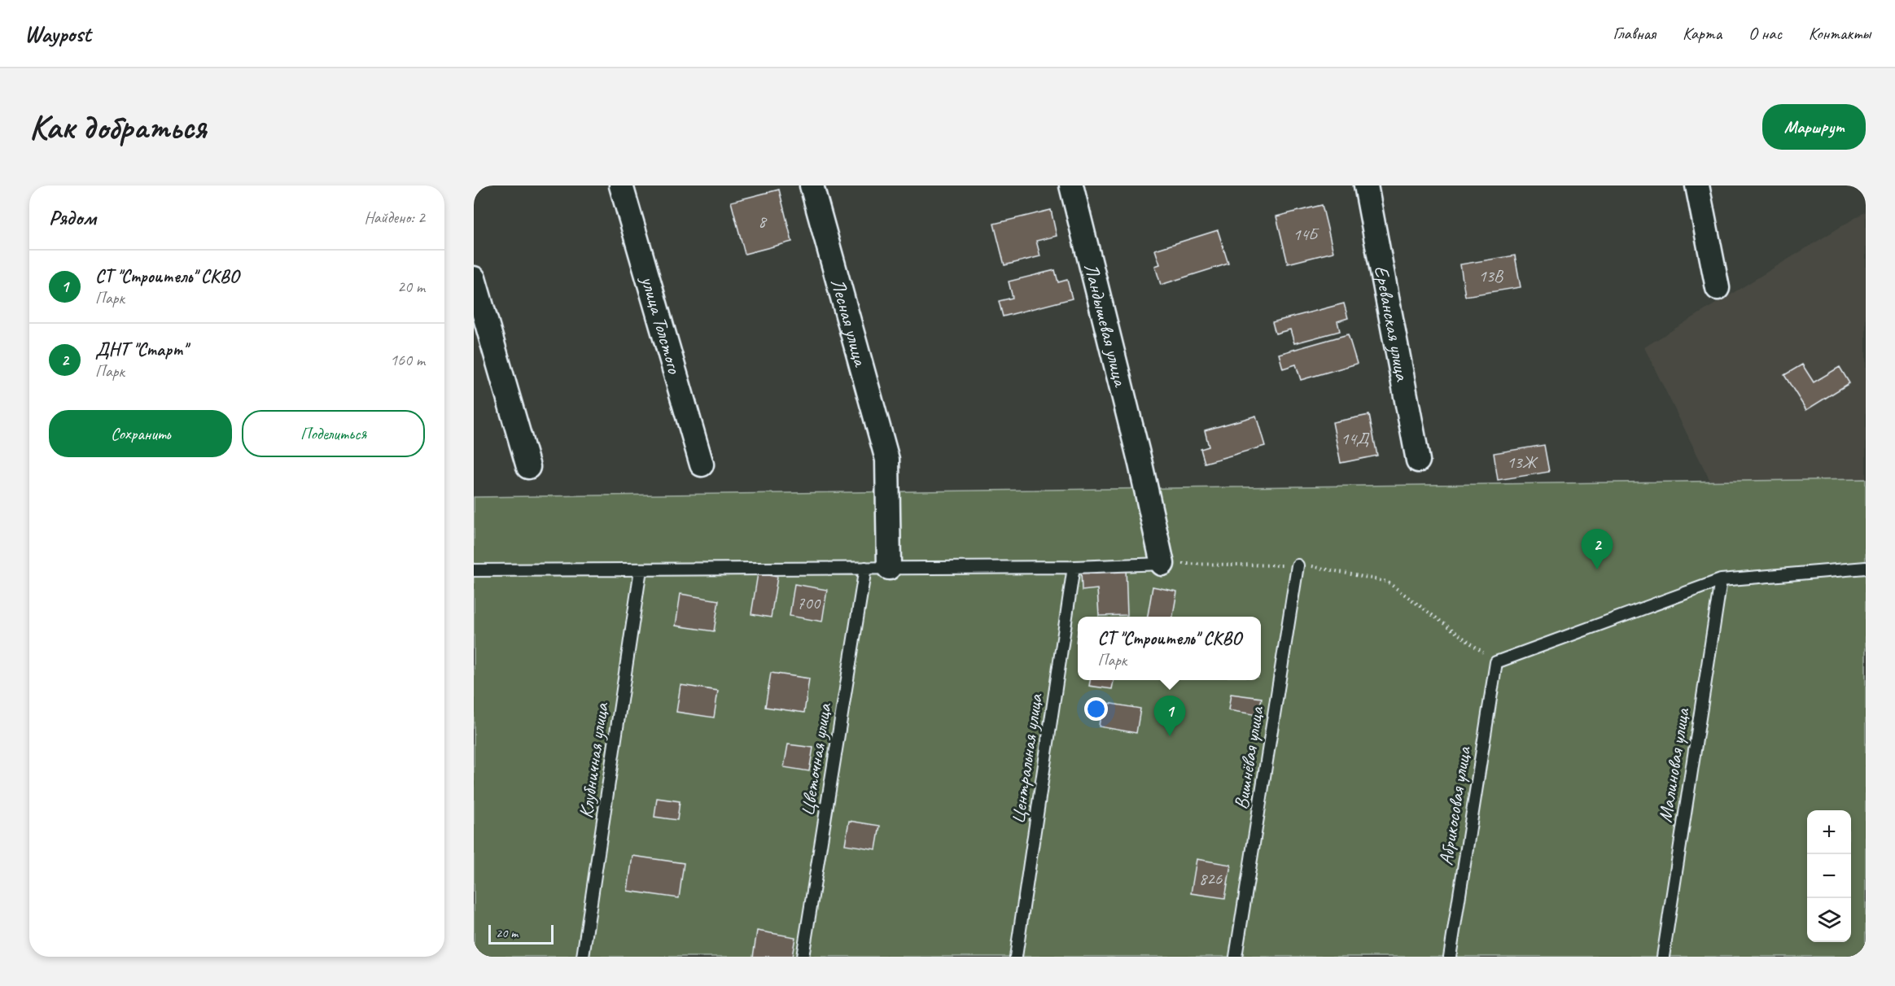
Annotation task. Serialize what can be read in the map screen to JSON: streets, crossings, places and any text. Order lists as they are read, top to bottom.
{
  "streets": {
    "street": [
      "Лесная улица",
      "Ереванская улица",
      "улица Толстого",
      "Ландышевая улица"
    ],
    "lane": [
      "Вишнёвая улица",
      "Центральная улица",
      "Цветочная улица",
      "Клубничная улица",
      "Малиновая улица",
      "Абрикосовая улица"
    ]
  },
  "house_numbers": [
    "8",
    "14Б",
    "13В",
    "14Д",
    "13Ж",
    "700",
    "826"
  ],
  "scale_bar": "20 m",
  "page": {
    "header": "Waypost",
    "nav": [
      "Главная",
      "Карта",
      "О нас",
      "Контакты"
    ],
    "buttons": [
      "Маршрут",
      ["Сохранить", "Поделиться"]
    ],
    "title": "Как добраться",
    "heading": ["Рядом", "Найдено: 2"],
    "list": [
      {
        "mark": "1",
        "name": "СТ \"Строитель\" СКВО",
        "note": "Парк",
        "value": "20 m"
      },
      {
        "mark": "2",
        "name": "ДНТ \"Старт\"",
        "note": "Парк",
        "value": "160 m"
      }
    ],
    "pins": ["2", "1"],
    "popup": ["СТ \"Строитель\" СКВО", "Парк"],
    "map_buttons": ["+", "−"],
    "scale": "20 m"
  }
}
